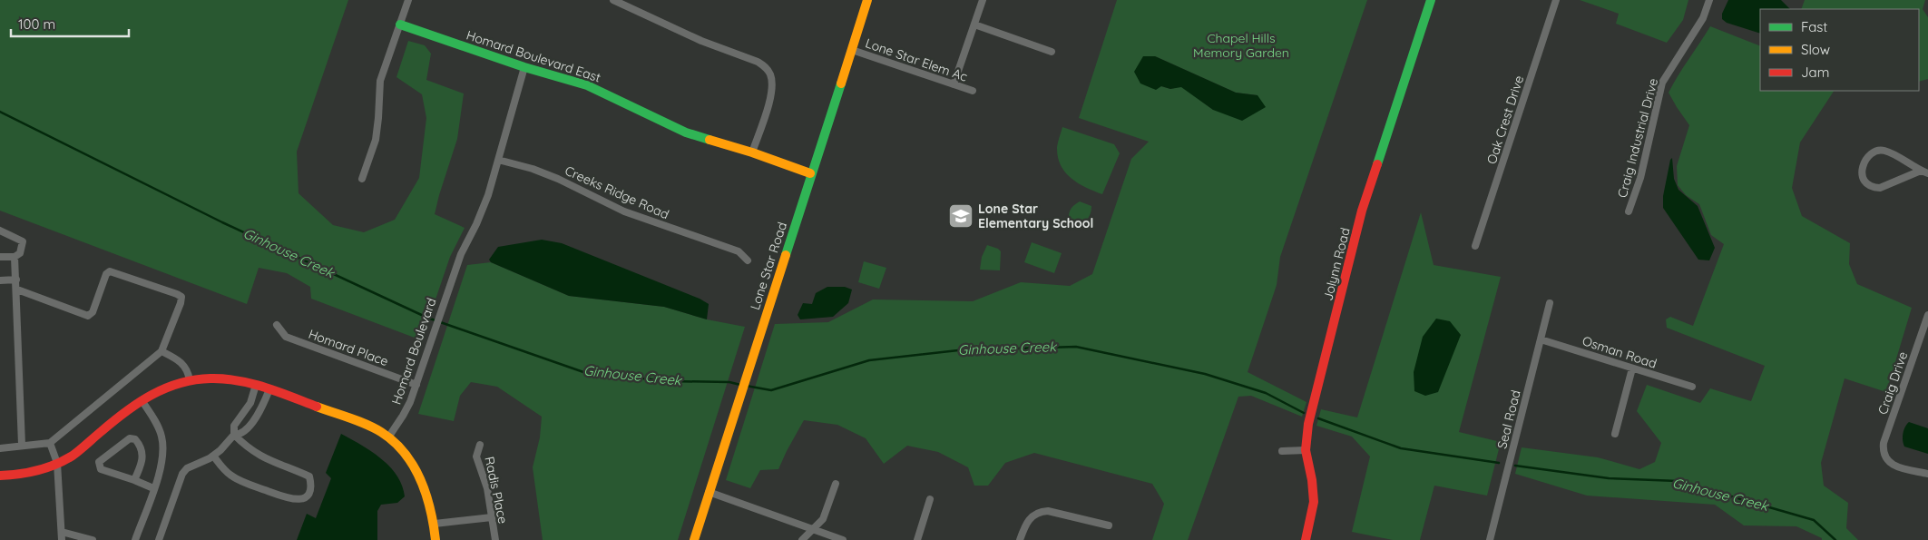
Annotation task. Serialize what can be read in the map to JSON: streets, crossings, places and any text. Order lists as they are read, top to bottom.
{
  "streets": {
    "street": [
      "Homard Boulevard East",
      "Lone Star Elem Ac",
      "Oak Crest Drive",
      "Craig Industrial Drive",
      "Creeks Ridge Road",
      "Jolynn Road",
      "Lone Star Road",
      "Homard Place",
      "Homard Boulevard",
      "Osman Road",
      "Craig Drive",
      "Seal Road",
      "Radis Place"
    ]
  },
  "crossings": [
    ["Homard Boulevard East", "Lone Star Road"],
    ["Homard Boulevard East", "Homard Boulevard"],
    ["Lone Star Elem Ac", "Lone Star Road"],
    ["Creeks Ridge Road", "Homard Boulevard"],
    ["Homard Place", "Homard Boulevard"],
    ["Osman Road", "Seal Road"]
  ],
  "water": ["Ginhouse Creek"],
  "parks": ["Chapel Hills Memory Garden"],
  "places": {
    "school or university": ["Lone Star Elementary School"]
  },
  "legend": ["Fast", "Slow", "Jam"],
  "scale_bar": "100 m"
}
